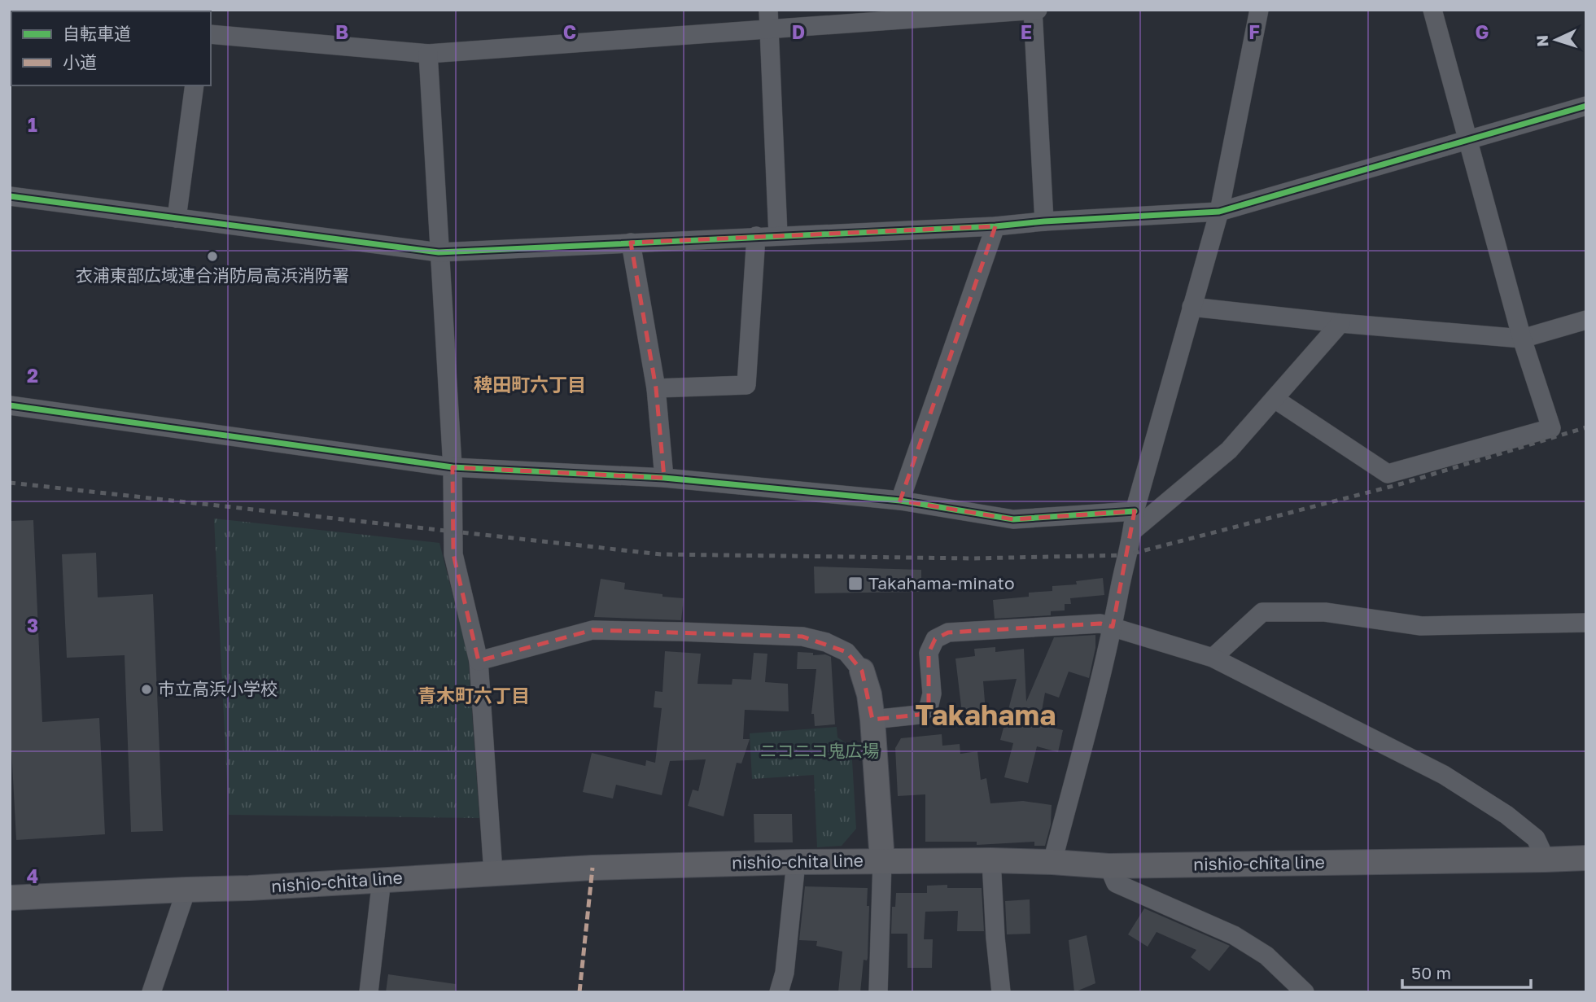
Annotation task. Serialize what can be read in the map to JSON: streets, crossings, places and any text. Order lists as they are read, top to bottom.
{
  "streets": {
    "main road": ["nishio-chita line"]
  },
  "districts": ["稗田町六丁目", "青木町六丁目", "Takahama"],
  "parks": ["ニコニコ鬼広場"],
  "places": {
    "other": ["衣浦東部広域連合消防局高浜消防署", "市立高浜小学校"],
    "transit": ["Takahama-minato"]
  },
  "legend": ["自転車道", "小道"],
  "scale_bar": "50 m",
  "north": "left",
  "grid": {
    "columns": [
      "B",
      "C",
      "D",
      "E",
      "F",
      "G"
    ],
    "rows": [
      "1",
      "2",
      "3",
      "4"
    ]
  }
}
